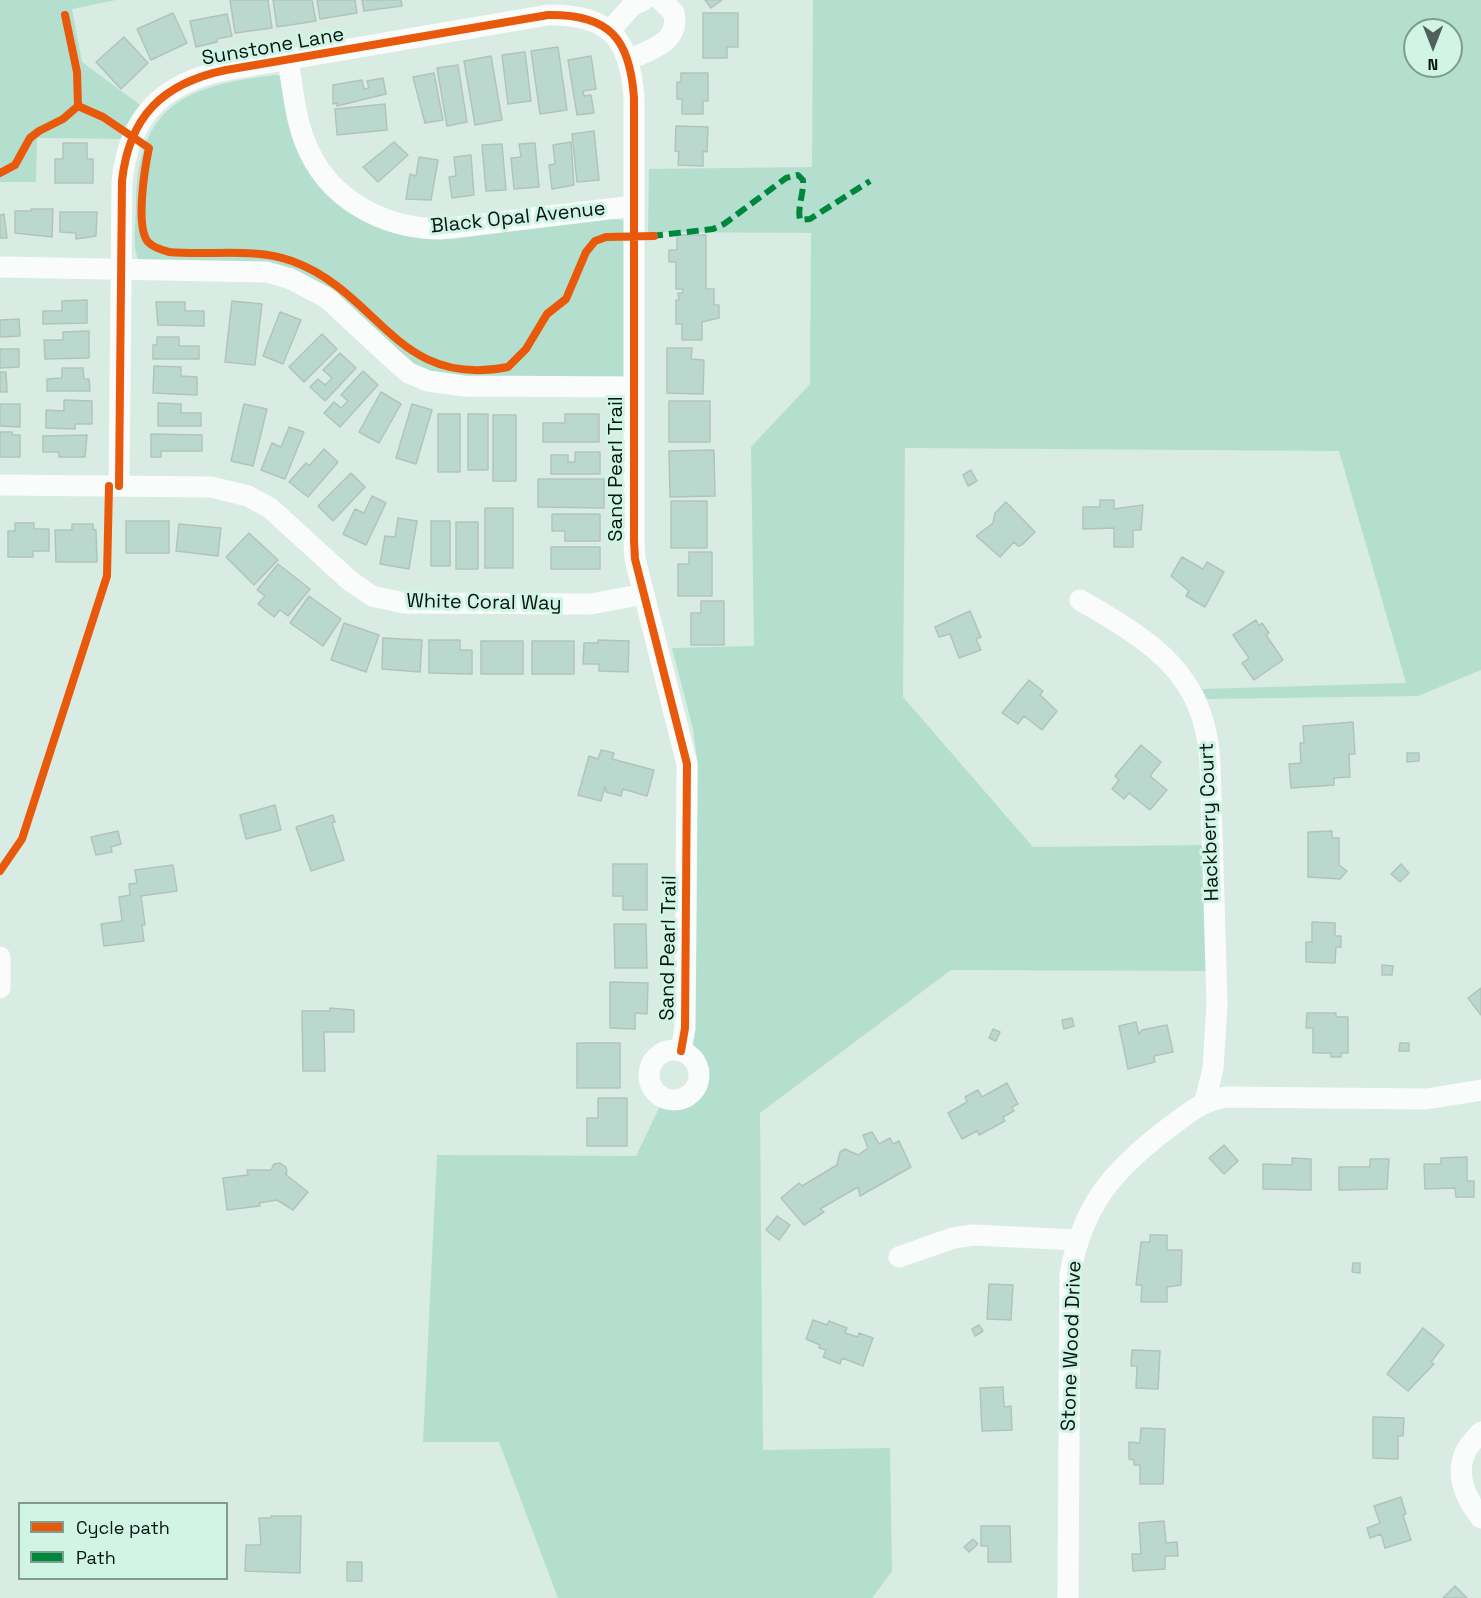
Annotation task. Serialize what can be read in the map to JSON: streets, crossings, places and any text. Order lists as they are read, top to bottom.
{
  "streets": {
    "street": [
      "Sunstone Lane",
      "Black Opal Avenue",
      "Sand Pearl Trail",
      "White Coral Way",
      "Hackberry Court",
      "Stone Wood Drive"
    ]
  },
  "crossings": [
    ["Sunstone Lane", "Black Opal Avenue"],
    ["Sunstone Lane", "Sand Pearl Trail"],
    ["Sunstone Lane", "White Coral Way"],
    ["Black Opal Avenue", "Sand Pearl Trail"],
    ["Sand Pearl Trail", "White Coral Way"],
    ["Hackberry Court", "Stone Wood Drive"]
  ],
  "legend": ["Cycle path", "Path"],
  "north": "bottom"
}
